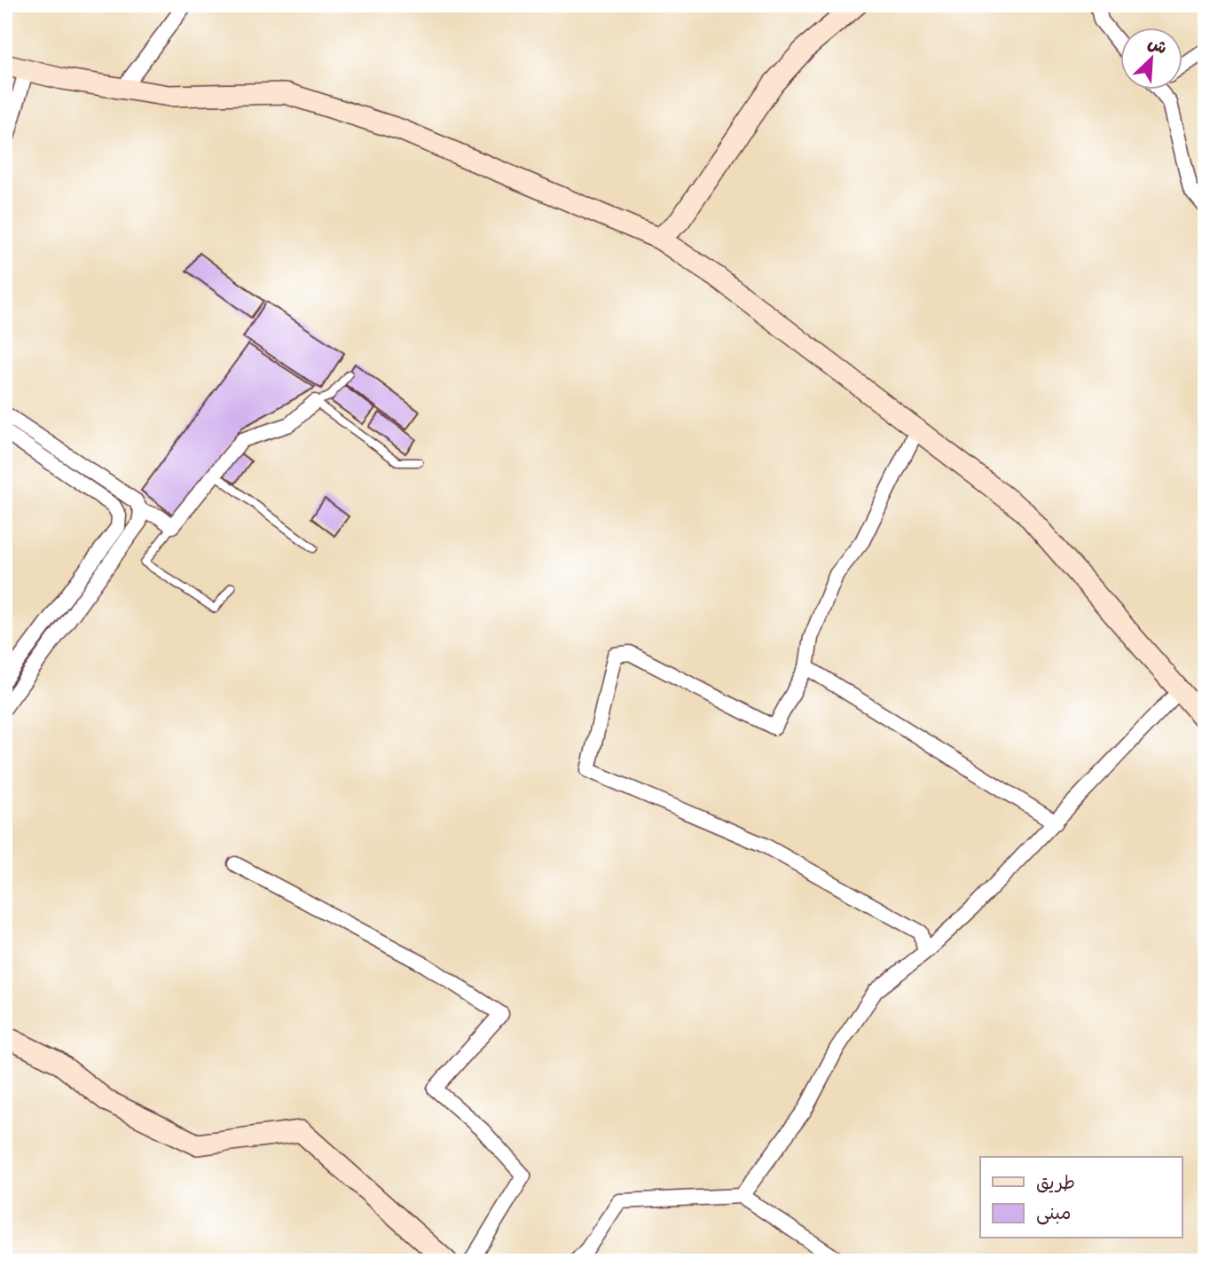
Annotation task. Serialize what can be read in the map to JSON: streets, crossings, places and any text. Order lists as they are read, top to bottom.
{
  "legend": ["طريق", "مبنى"],
  "north": "top right"
}
